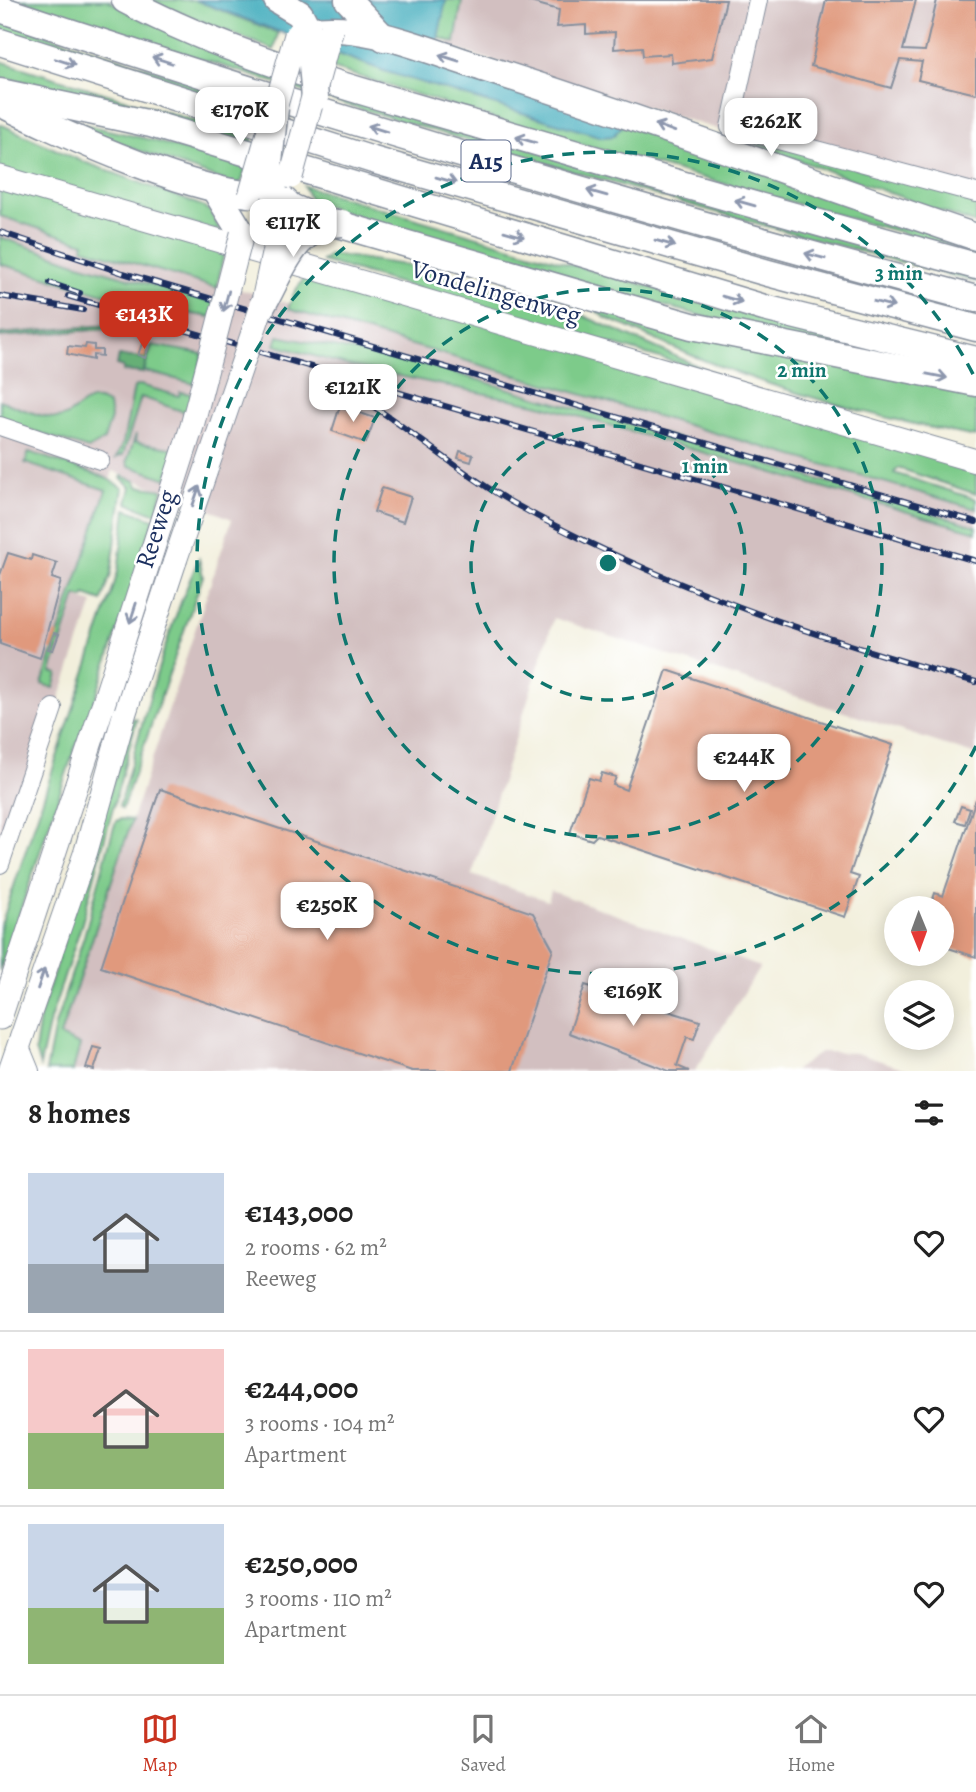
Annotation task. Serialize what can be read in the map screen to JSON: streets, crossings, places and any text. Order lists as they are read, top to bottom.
{
  "streets": {
    "highway": ["A15"],
    "main road": ["Vondelingenweg", "Reeweg"]
  },
  "north": "bottom",
  "page": {
    "price": [
      "€170K",
      "€262K",
      "€117K",
      "€143K",
      "€121K",
      "€244K",
      "€250K",
      "€169K"
    ],
    "heading": "8 homes",
    "list": [
      {
        "name": "€143,000",
        "note": "2 rooms · 62 m² · Reeweg"
      },
      {
        "name": "€244,000",
        "note": "3 rooms · 104 m² · Apartment"
      },
      {
        "name": "€250,000",
        "note": "3 rooms · 110 m² · Apartment"
      }
    ],
    "tabs": ["Map", "Saved", "Home"]
  },
  "rings": ["3 min", "2 min", "1 min"]
}
